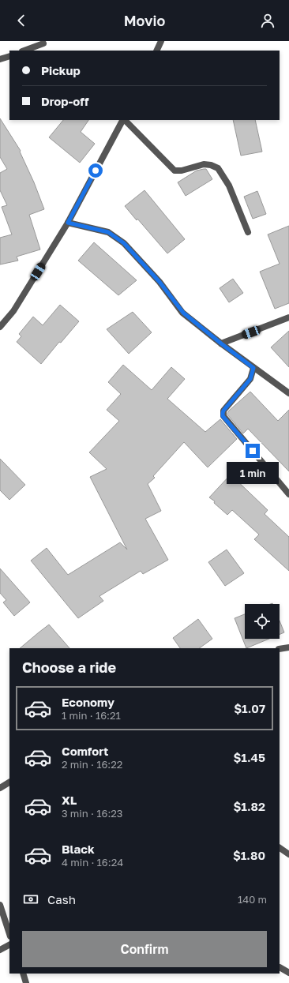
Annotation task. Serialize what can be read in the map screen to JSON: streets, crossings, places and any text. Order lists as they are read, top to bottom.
{
  "page": {
    "header": "Movio",
    "banner": ["Pickup", "Drop-off"],
    "bubble": "1 min",
    "heading": "Choose a ride",
    "list": [
      {
        "name": "Economy",
        "note": "1 min · 16:21",
        "value": "$1.07"
      },
      {
        "name": "Comfort",
        "note": "2 min · 16:22",
        "value": "$1.45"
      },
      {
        "name": "XL",
        "note": "3 min · 16:23",
        "value": "$1.82"
      },
      {
        "name": "Black",
        "note": "4 min · 16:24",
        "value": "$1.80"
      }
    ],
    "pay": ["Cash", "140 m"],
    "buttons": "Confirm"
  }
}
